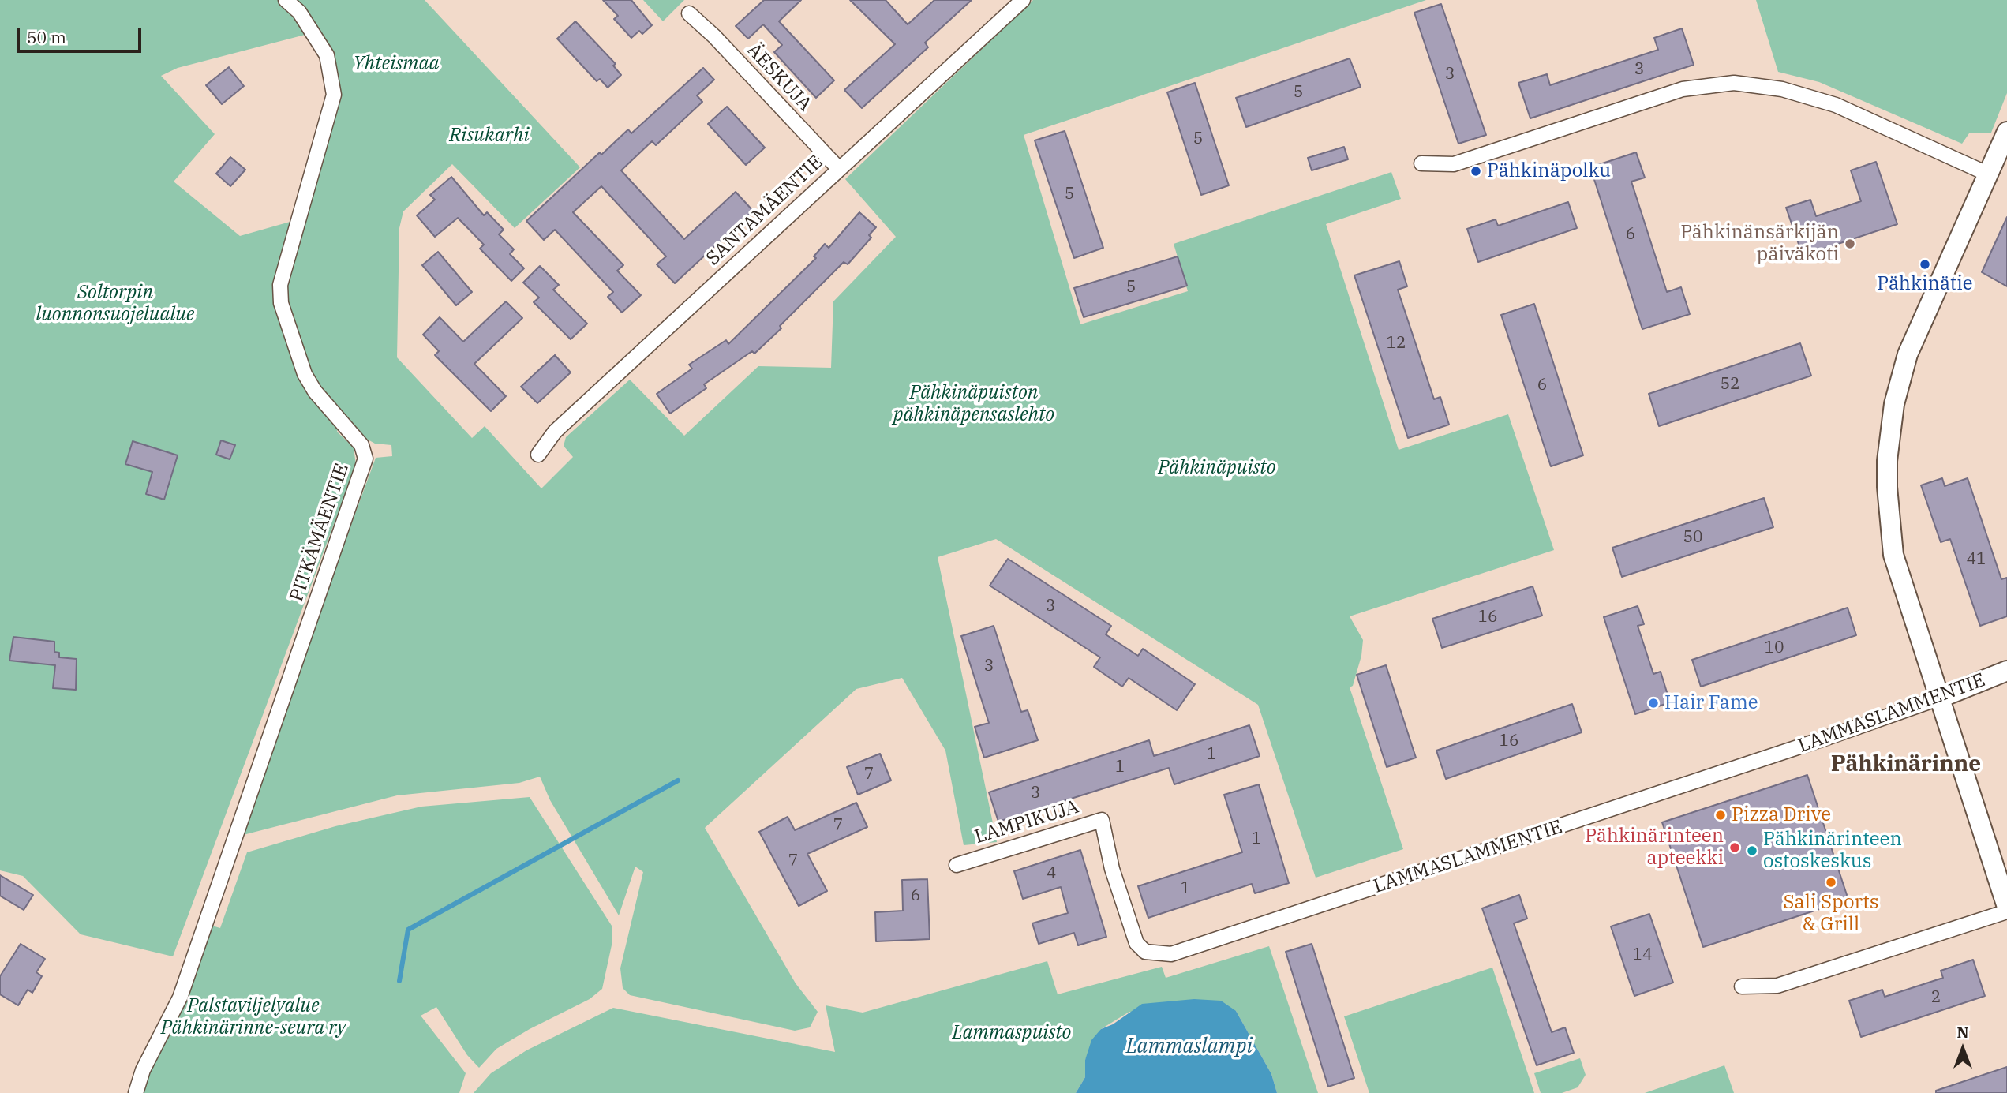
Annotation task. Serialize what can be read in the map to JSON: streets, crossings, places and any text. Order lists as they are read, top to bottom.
{
  "streets": {
    "street": [
      "ÄESKUJA",
      "SANTAMÄENTIE",
      "PITKÄMÄENTIE",
      "LAMMASLAMMENTIE",
      "LAMPIKUJA"
    ]
  },
  "crossings": [
    ["ÄESKUJA", "SANTAMÄENTIE"],
    ["LAMMASLAMMENTIE", "LAMPIKUJA"]
  ],
  "districts": ["Pähkinärinne"],
  "water": ["Lammaslampi"],
  "parks": [
    "Yhteismaa",
    "Risukarhi",
    "Soltorpin luonnonsuojelualue",
    "Pähkinäpuiston pähkinäpensaslehto",
    "Pähkinäpuisto",
    "Palstaviljelyalue Pähkinärinne-seura ry",
    "Lammaspuisto"
  ],
  "places": [
    "Pähkinäpolku",
    "Pähkinänsärkijän päiväkoti",
    "Pähkinätie",
    "Hair Fame",
    "Pizza Drive",
    "Pähkinärinteen apteekki",
    "Pähkinärinteen ostoskeskus",
    "Sali Sports & Grill"
  ],
  "house_numbers": [
    "3",
    "3",
    "5",
    "5",
    "5",
    "6",
    "5",
    "12",
    "52",
    "6",
    "50",
    "41",
    "3",
    "16",
    "10",
    "3",
    "16",
    "1",
    "1",
    "7",
    "3",
    "7",
    "1",
    "7",
    "4",
    "1",
    "6",
    "14",
    "2"
  ],
  "scale_bar": "50 m",
  "north": "top"
}
